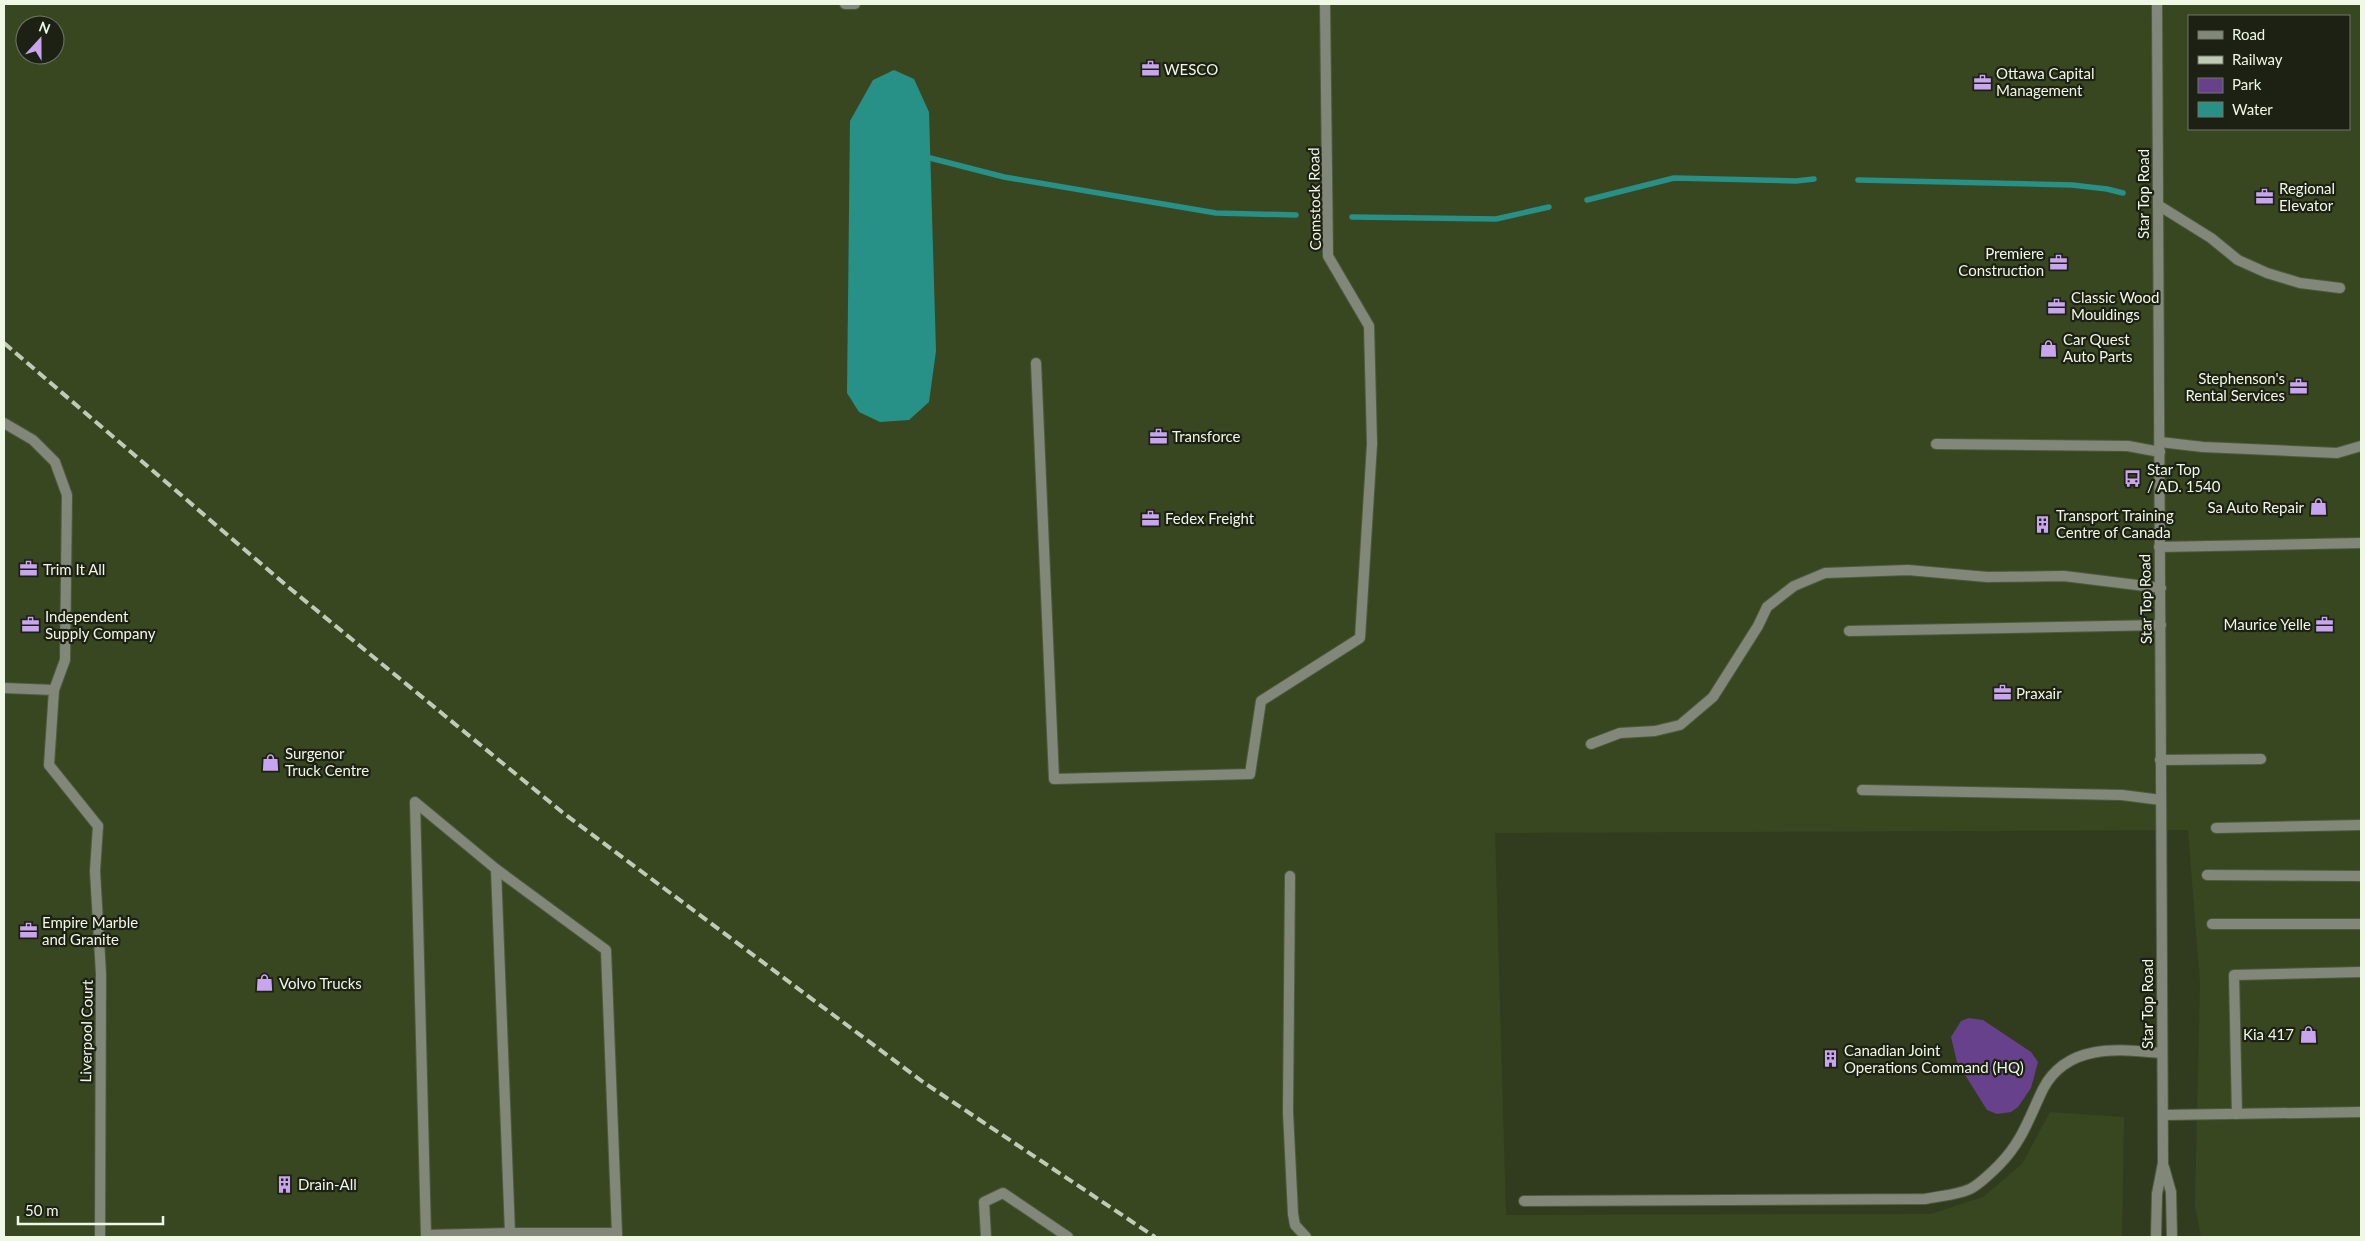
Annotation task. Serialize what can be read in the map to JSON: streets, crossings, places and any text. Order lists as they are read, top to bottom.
{
  "streets": {
    "street": ["Star Top Road", "Comstock Road", "Liverpool Court"]
  },
  "places": {
    "office": [
      "WESCO",
      "Ottawa Capital Management",
      "Regional Elevator",
      "Premiere Construction",
      "Classic Wood Mouldings",
      "Stephenson's Rental Services",
      "Transforce",
      "Fedex Freight",
      "Trim It All",
      "Maurice Yelle",
      "Independent Supply Company",
      "Praxair",
      "Empire Marble and Granite"
    ],
    "shop": [
      "Car Quest Auto Parts",
      "Sa Auto Repair",
      "Surgenor Truck Centre",
      "Volvo Trucks",
      "Kia 417"
    ],
    "bus stop": ["Star Top / AD. 1540"],
    "building": ["Transport Training Centre of Canada", "Canadian Joint Operations Command (HQ)", "Drain-All"]
  },
  "legend": [
    "Road",
    "Railway",
    "Park",
    "Water"
  ],
  "scale_bar": "50 m",
  "north": "top"
}
